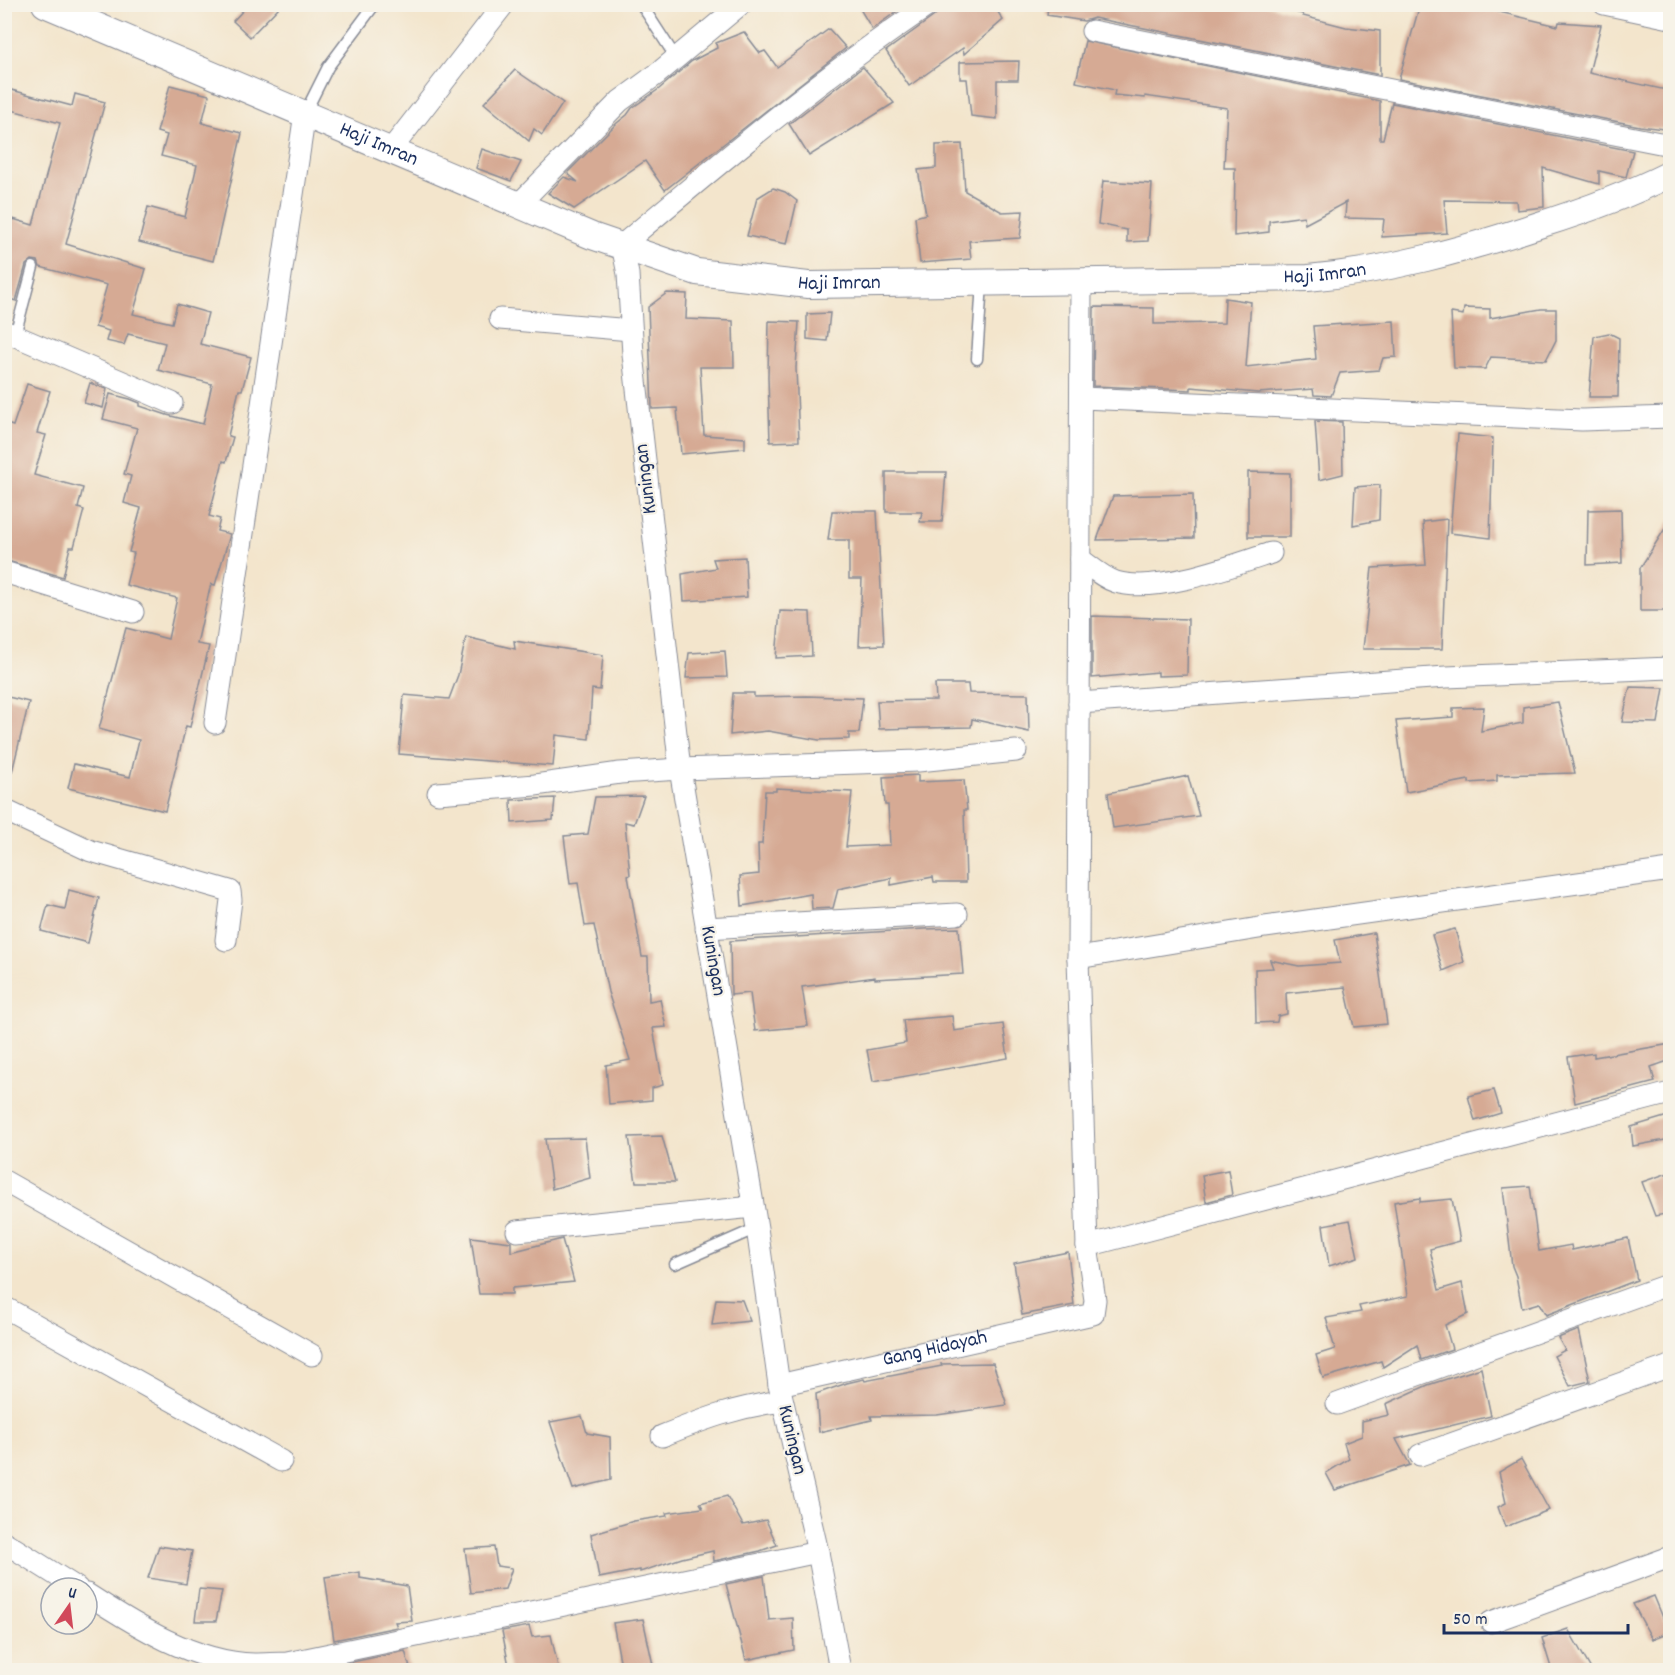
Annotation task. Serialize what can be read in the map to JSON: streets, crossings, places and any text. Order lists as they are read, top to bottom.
{
  "streets": {
    "street": ["Haji Imran", "Kuningan", "Gang Hidayah"]
  },
  "crossings": [
    ["Haji Imran", "Kuningan"],
    ["Kuningan", "Gang Hidayah"]
  ],
  "scale_bar": "50 m",
  "north": "top"
}
